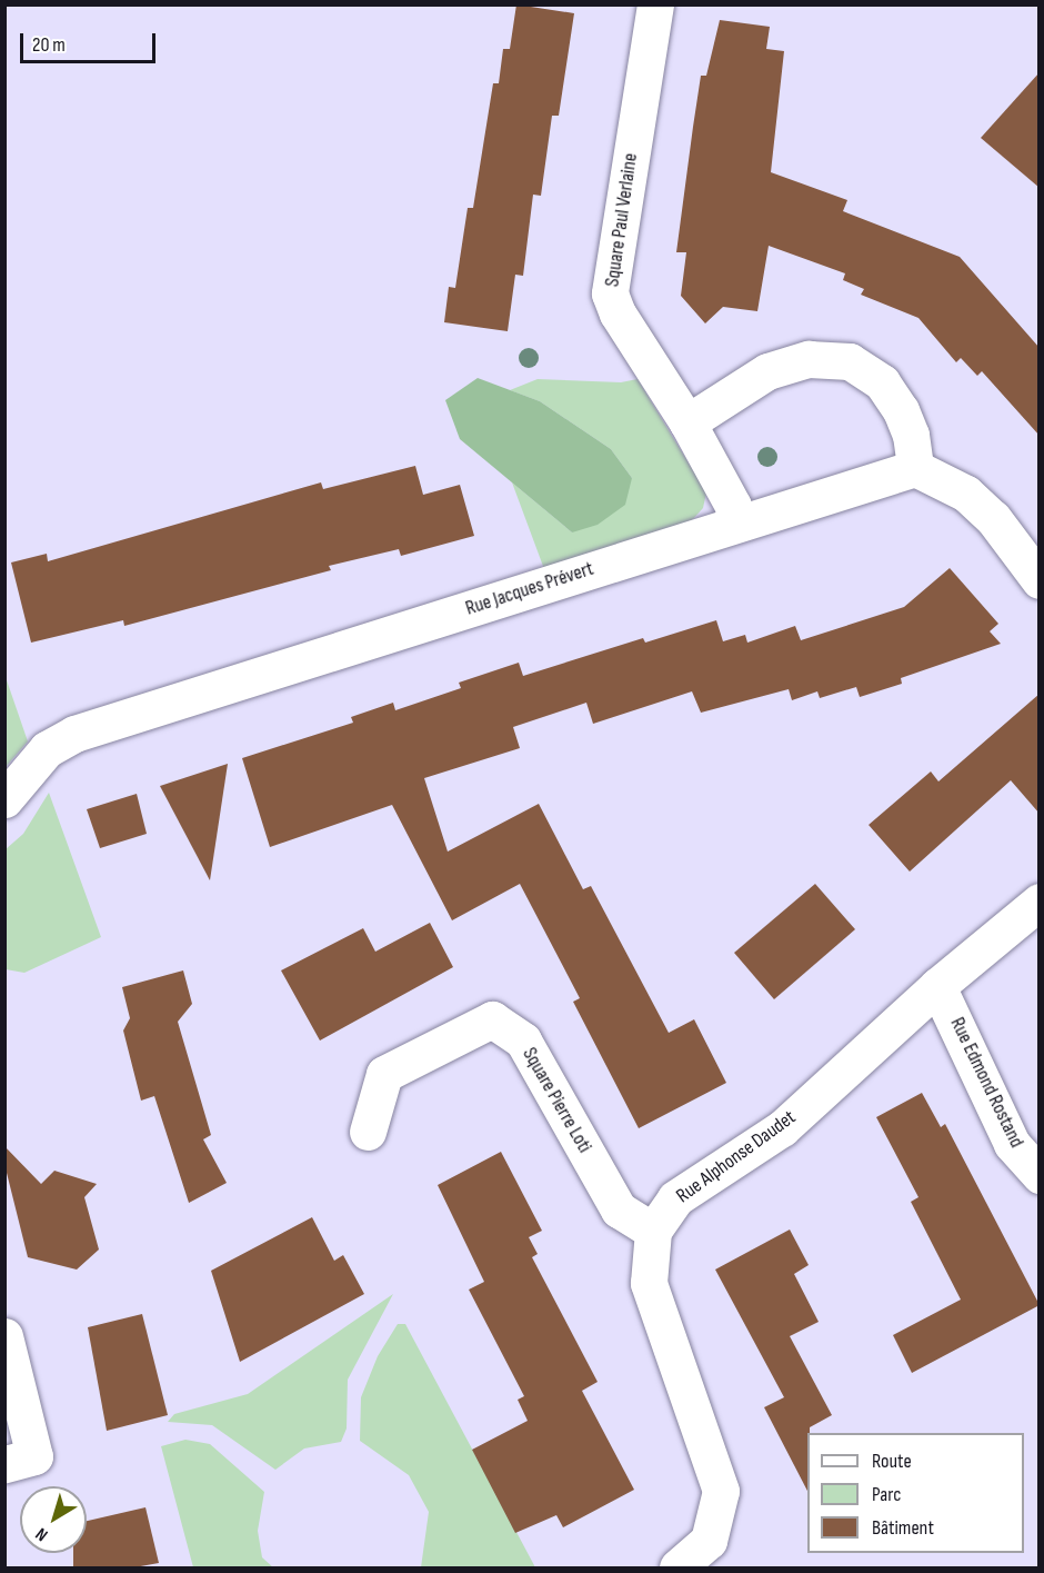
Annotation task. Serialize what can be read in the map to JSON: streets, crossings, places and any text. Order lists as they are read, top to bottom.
{
  "streets": {
    "street": [
      "Square Paul Verlaine",
      "Rue Jacques Prévert",
      "Rue Edmond Rostand",
      "Square Pierre Loti",
      "Rue Alphonse Daudet"
    ]
  },
  "crossings": [
    ["Square Paul Verlaine", "Rue Jacques Prévert"],
    ["Rue Edmond Rostand", "Rue Alphonse Daudet"],
    ["Square Pierre Loti", "Rue Alphonse Daudet"]
  ],
  "legend": ["Route", "Parc", "Bâtiment"],
  "scale_bar": "20 m",
  "north": "bottom left"
}
